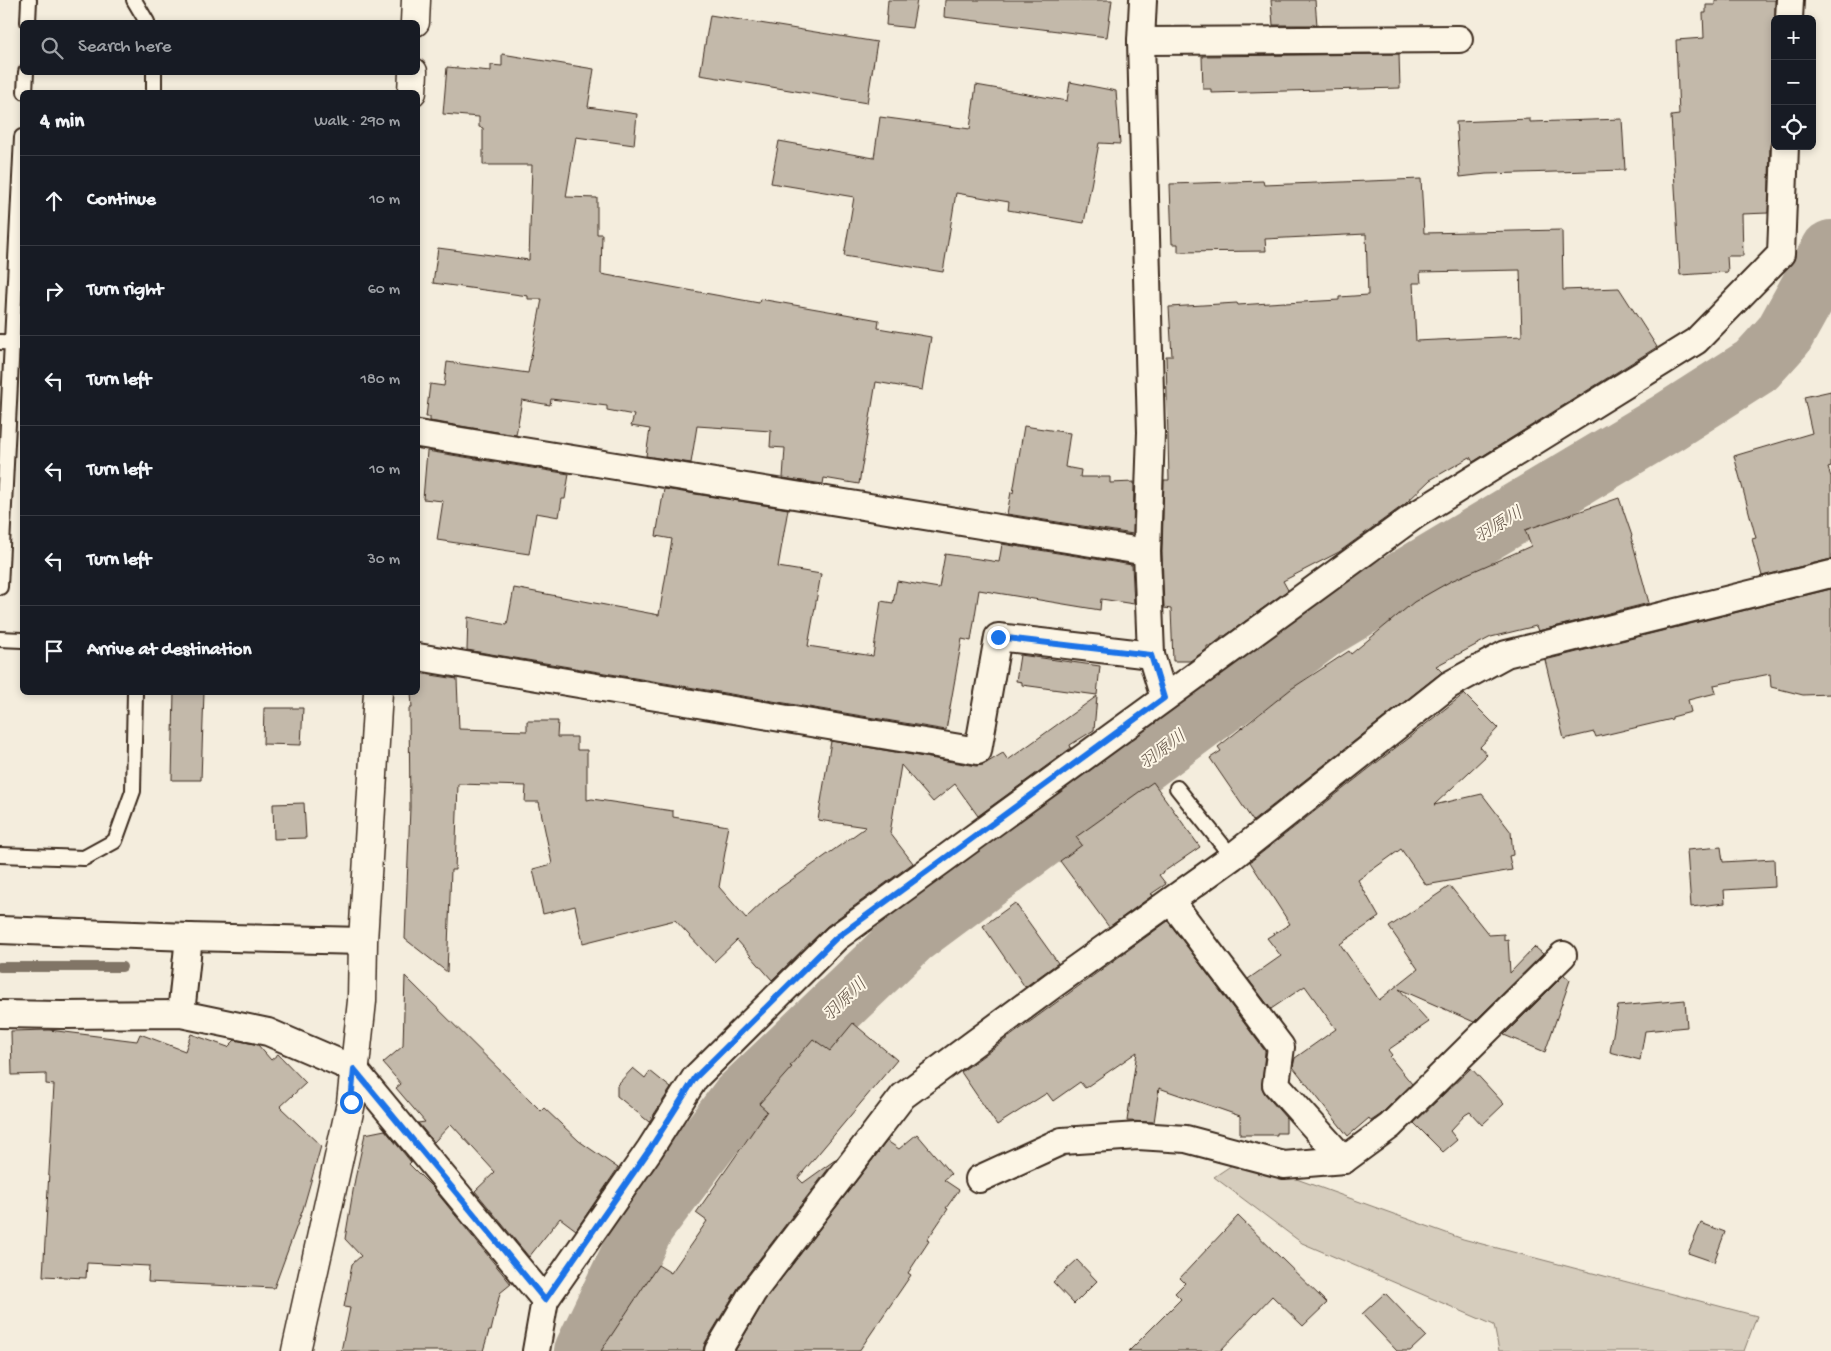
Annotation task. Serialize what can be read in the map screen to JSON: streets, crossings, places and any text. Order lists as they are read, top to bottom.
{
  "water": ["羽原川"],
  "page": {
    "map_buttons": ["+", "−"],
    "search": "Search here",
    "heading": ["4 min", "Walk · 290 m"],
    "list": [
      ["Continue", "10 m"],
      ["Turn right", "60 m"],
      ["Turn left", "180 m"],
      ["Turn left", "10 m"],
      ["Turn left", "30 m"],
      "Arrive at destination"
    ]
  }
}
